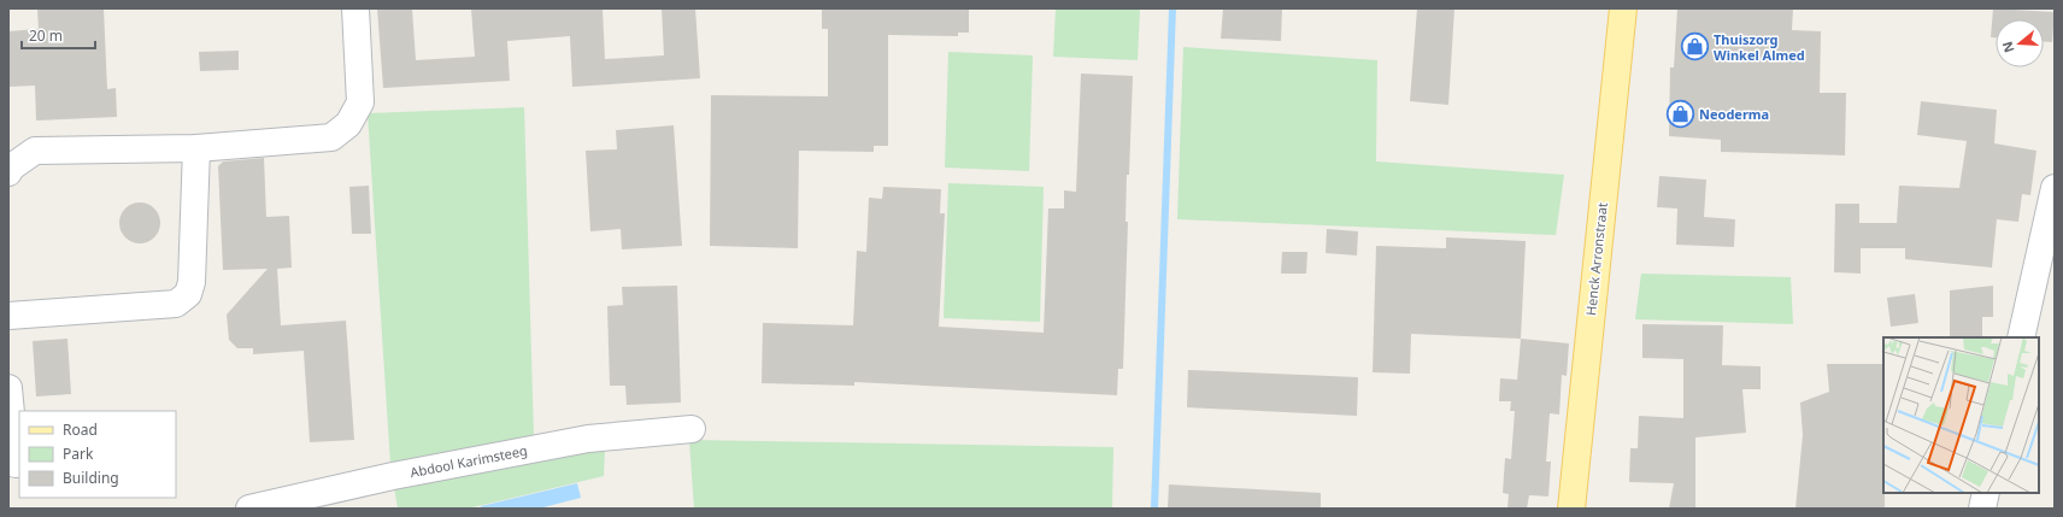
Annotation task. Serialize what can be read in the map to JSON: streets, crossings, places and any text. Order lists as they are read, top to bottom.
{
  "streets": {
    "main road": ["Henck Arronstraat"],
    "street": ["Abdool Karimsteeg"]
  },
  "places": {
    "shop": ["Thuiszorg Winkel Almed", "Neoderma"]
  },
  "legend": ["Road", "Park", "Building"],
  "scale_bar": "20 m",
  "north": "left"
}
